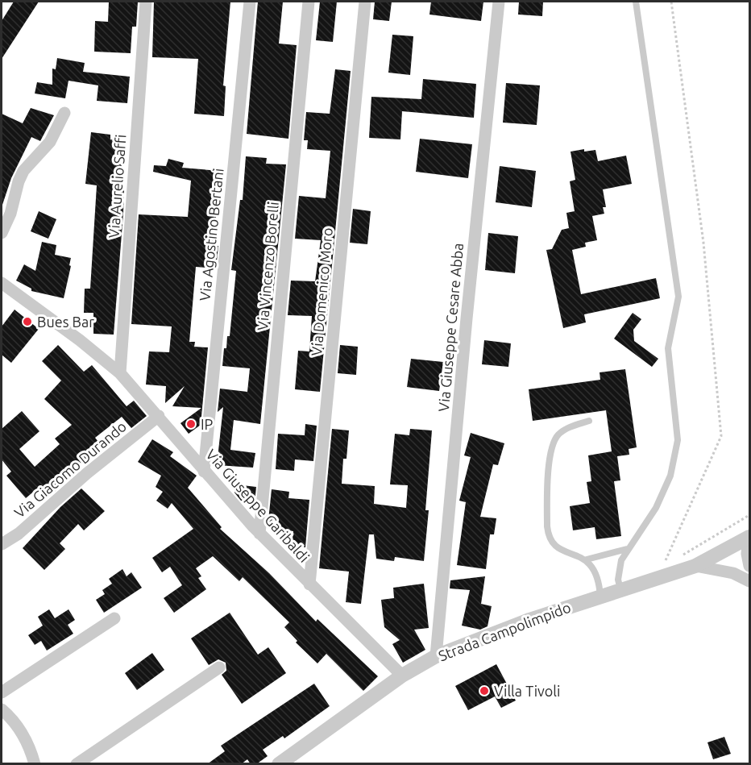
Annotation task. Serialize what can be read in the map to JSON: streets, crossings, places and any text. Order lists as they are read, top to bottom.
{
  "streets": {
    "street": [
      "Via Aurelio Saffi",
      "Via Agostino Bertani",
      "Via Vincenzo Borelli",
      "Via Domenico Moro",
      "Via Giuseppe Cesare Abba",
      "Via Giacomo Durando",
      "Via Giuseppe Garibaldi",
      "Strada Campolimpido"
    ]
  },
  "crossings": [
    ["Via Aurelio Saffi", "Via Giuseppe Garibaldi"],
    ["Via Agostino Bertani", "Via Giuseppe Garibaldi"],
    ["Via Vincenzo Borelli", "Via Giuseppe Garibaldi"],
    ["Via Domenico Moro", "Via Giuseppe Garibaldi"],
    ["Via Giuseppe Cesare Abba", "Strada Campolimpido"],
    ["Via Giacomo Durando", "Via Giuseppe Garibaldi"],
    ["Via Giuseppe Garibaldi", "Strada Campolimpido"]
  ],
  "places": ["Bues Bar", "IP", "Villa Tivoli"]
}
